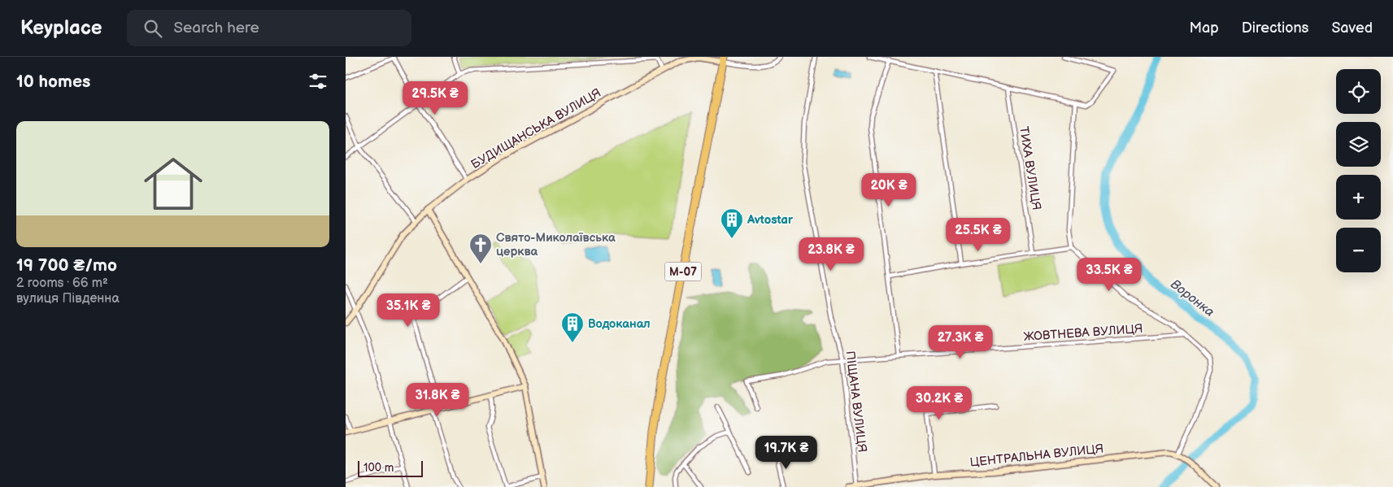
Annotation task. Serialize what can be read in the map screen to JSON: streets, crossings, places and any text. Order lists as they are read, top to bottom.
{
  "streets": {
    "highway": ["М-07"],
    "street": [
      "БУДИЩАНСЬКА ВУЛИЦЯ",
      "ТИХА ВУЛИЦЯ",
      "ЖОВТНЕВА ВУЛИЦЯ",
      "ПІЩАНА ВУЛИЦЯ",
      "ЦЕНТРАЛЬНА ВУЛИЦЯ"
    ]
  },
  "crossings": [
    ["БУДИЩАНСЬКА ВУЛИЦЯ", "М-07"],
    ["ЖОВТНЕВА ВУЛИЦЯ", "ПІЩАНА ВУЛИЦЯ"],
    ["ПІЩАНА ВУЛИЦЯ", "ЦЕНТРАЛЬНА ВУЛИЦЯ"]
  ],
  "water": ["Воронка"],
  "places": {
    "building": ["Avtostar", "Водоканал"],
    "church": ["Свято-Миколаївська церква"]
  },
  "scale_bar": "100 m",
  "page": {
    "header": "Keyplace",
    "search": "Search here",
    "nav": ["Map", "Directions", "Saved"],
    "heading": "10 homes",
    "map_buttons": ["+", "−"],
    "price": [
      "29.5K ₴",
      "20K ₴",
      "25.5K ₴",
      "23.8K ₴",
      "33.5K ₴",
      "35.1K ₴",
      "27.3K ₴",
      "31.8K ₴",
      "30.2K ₴",
      "19.7K ₴"
    ],
    "list": [
      {
        "name": "19 700 ₴/mo",
        "note": "2 rooms · 66 m² · вулиця Південна"
      }
    ],
    "scale": "100 m"
  }
}
